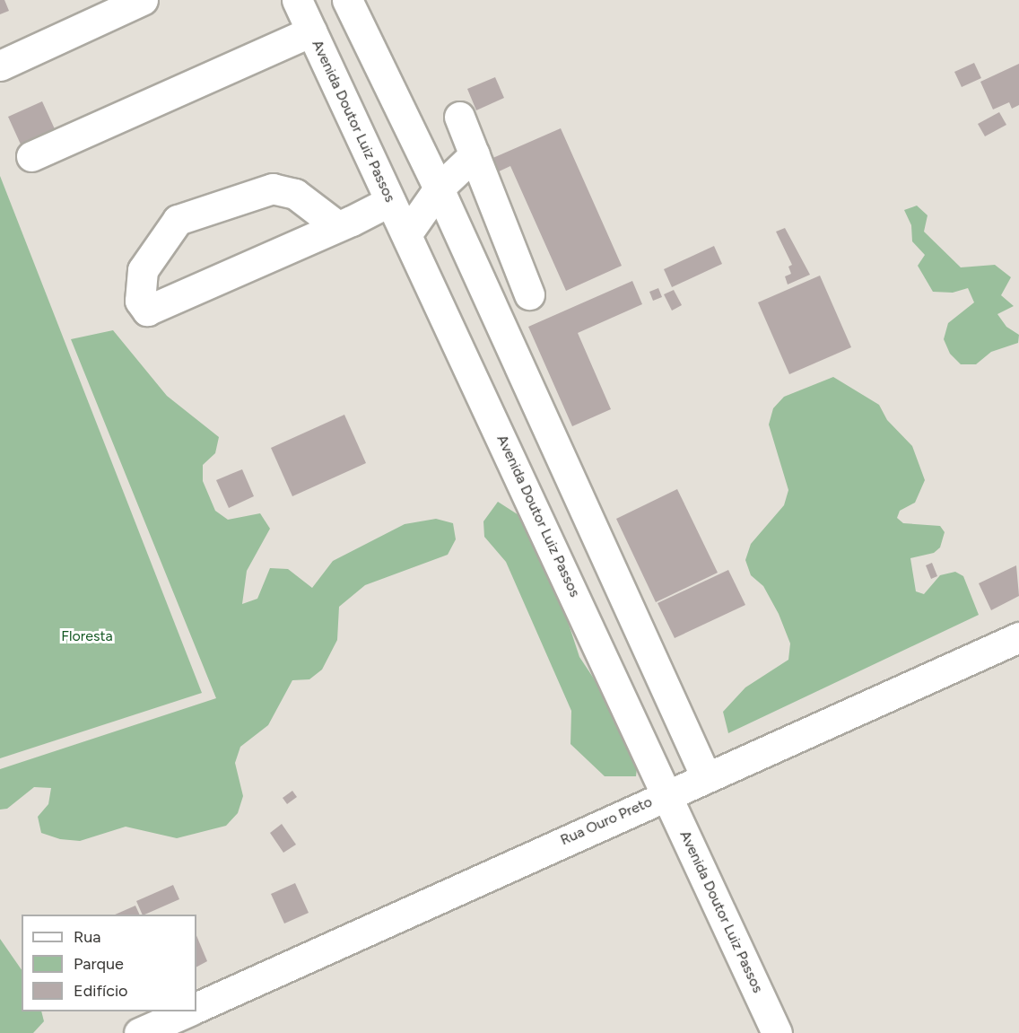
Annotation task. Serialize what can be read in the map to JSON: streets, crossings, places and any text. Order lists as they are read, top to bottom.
{
  "streets": {
    "street": ["Avenida Doutor Luiz Passos", "Rua Ouro Preto"]
  },
  "crossings": [
    ["Avenida Doutor Luiz Passos", "Rua Ouro Preto"]
  ],
  "parks": ["Floresta"],
  "legend": ["Rua", "Parque", "Edifício"]
}
